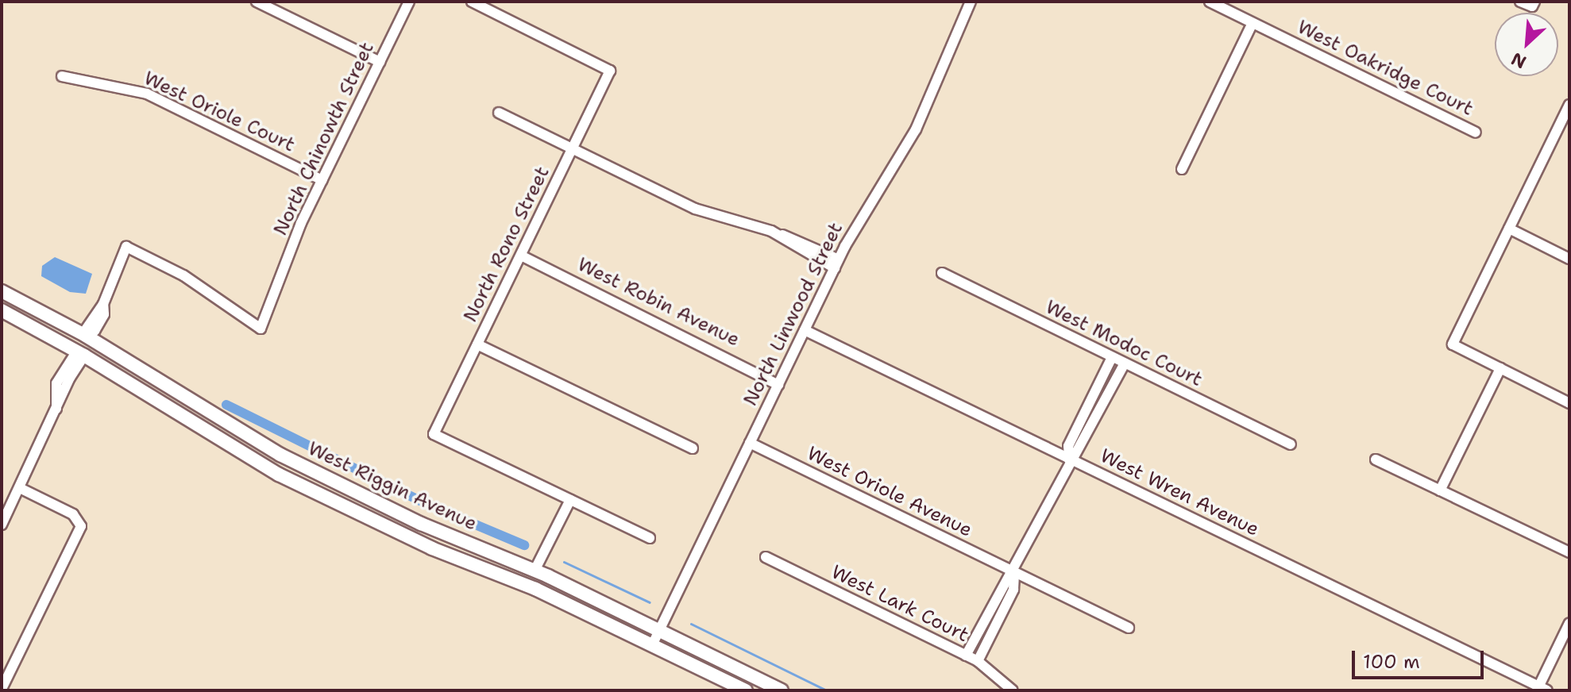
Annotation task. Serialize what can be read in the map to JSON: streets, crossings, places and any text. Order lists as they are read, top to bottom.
{
  "streets": {
    "main road": ["West Riggin Avenue"],
    "street": [
      "West Oakridge Court",
      "West Oriole Court",
      "North Chinowth Street",
      "North Rono Street",
      "West Robin Avenue",
      "North Linwood Street",
      "West Modoc Court",
      "West Oriole Avenue",
      "West Wren Avenue",
      "West Lark Court"
    ]
  },
  "crossings": [
    ["West Oriole Court", "North Chinowth Street"],
    ["North Chinowth Street", "West Riggin Avenue"],
    ["North Rono Street", "West Robin Avenue"],
    ["West Robin Avenue", "North Linwood Street"],
    ["North Linwood Street", "West Riggin Avenue"],
    ["North Linwood Street", "West Oriole Avenue"],
    ["North Linwood Street", "West Wren Avenue"]
  ],
  "scale_bar": "100 m",
  "north": "bottom left"
}
